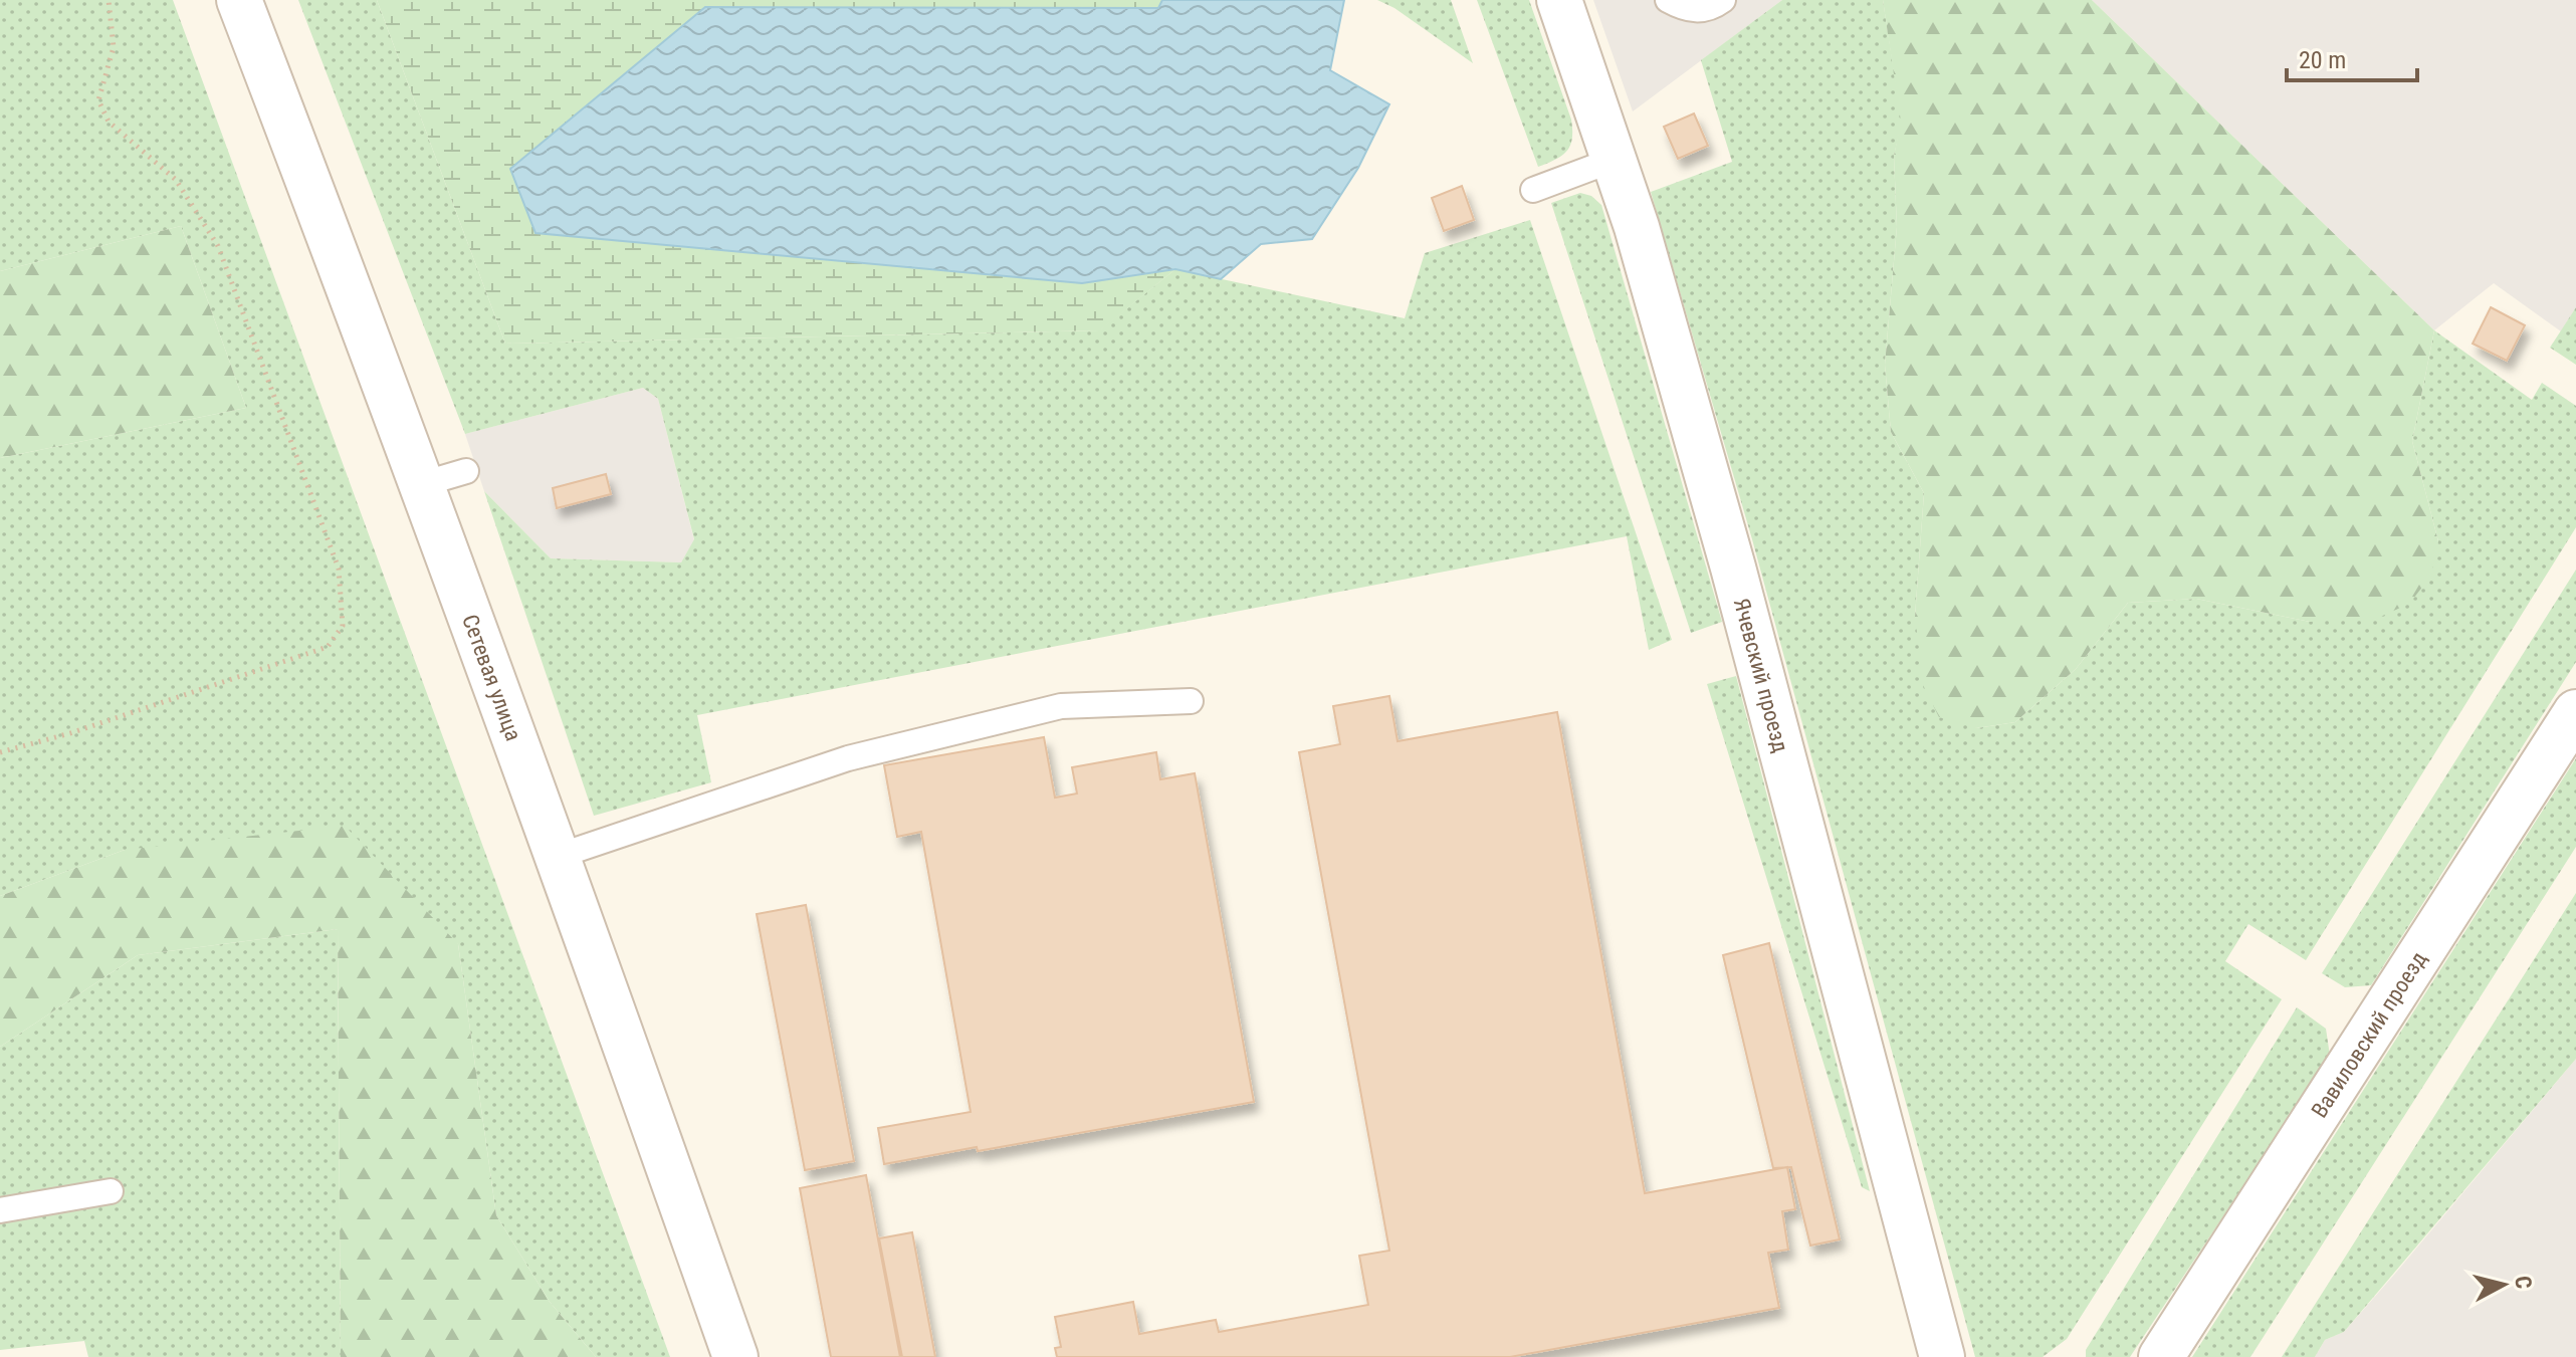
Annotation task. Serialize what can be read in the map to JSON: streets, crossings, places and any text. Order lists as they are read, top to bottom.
{
  "streets": {
    "street": ["Ячевский проезд", "Сетевая улица", "Вавиловский проезд"]
  },
  "scale_bar": "20 m",
  "north": "right"
}
